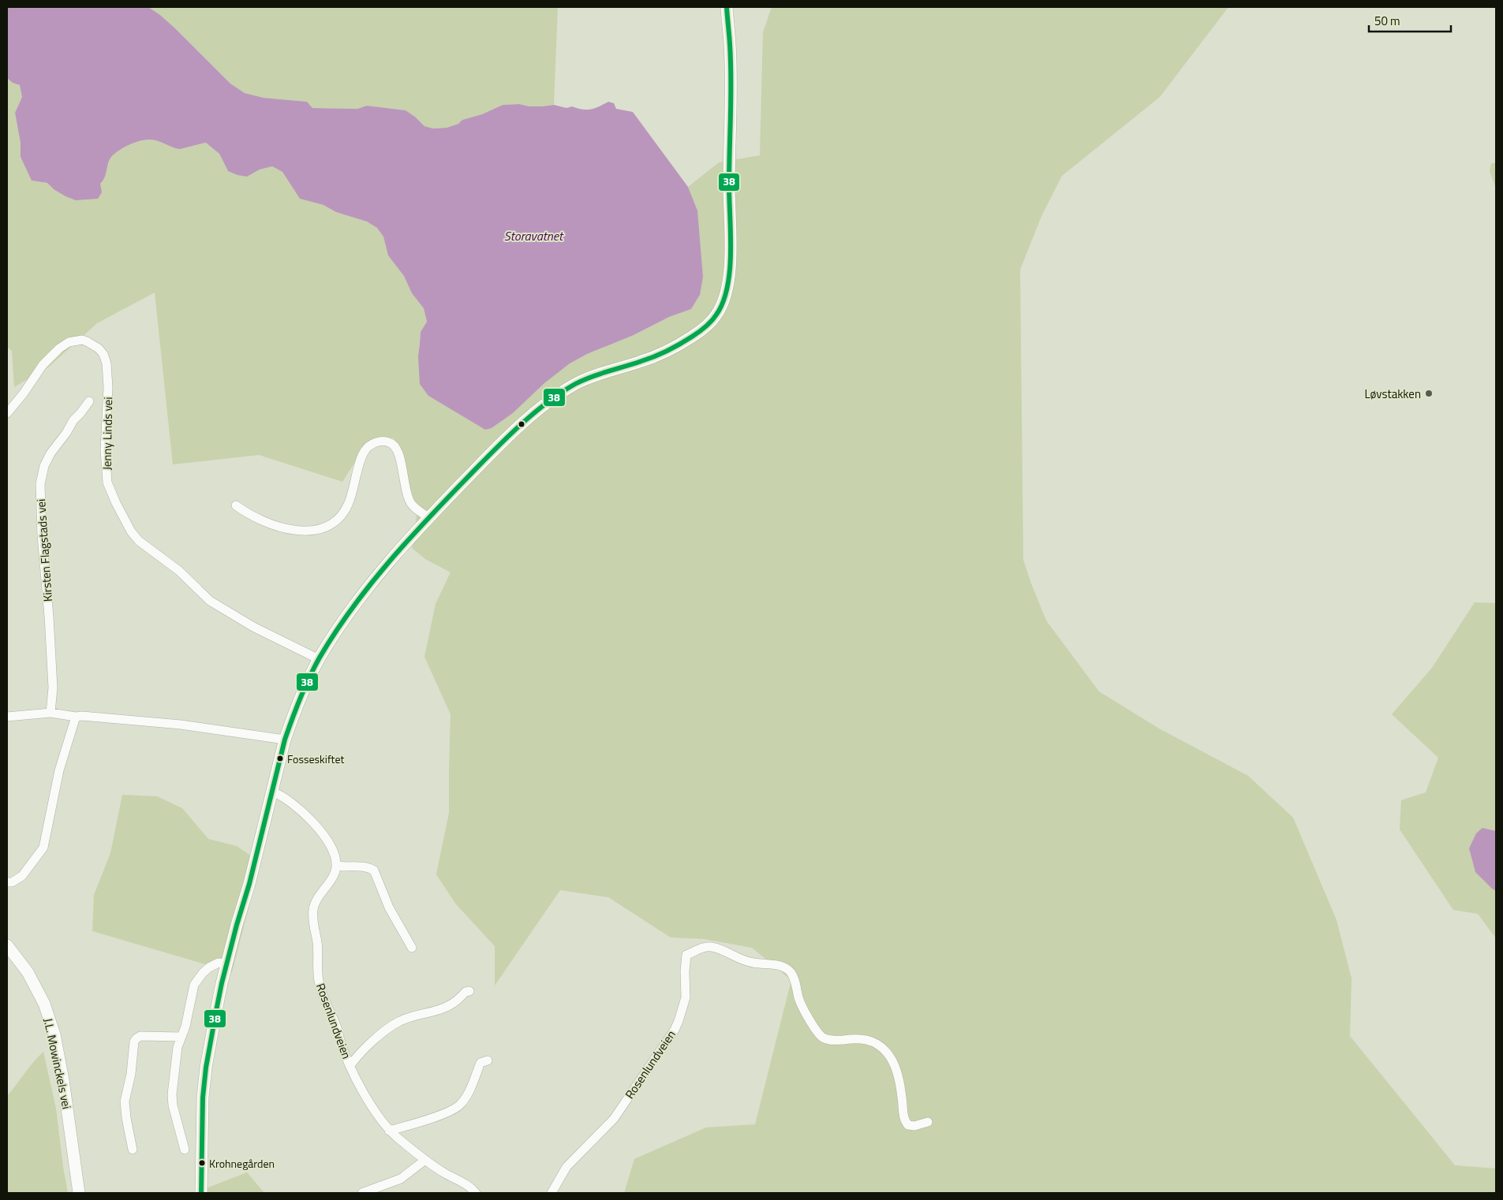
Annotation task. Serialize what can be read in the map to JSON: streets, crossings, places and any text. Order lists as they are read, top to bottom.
{
  "streets": {
    "main road": ["J.L. Mowinckels vei"],
    "street": ["Jenny Linds vei", "Kirsten Flagstads vei", "Rosenlundveien"]
  },
  "water": ["Storavatnet"],
  "places": ["Løvstakken", "Fosseskiftet", "Krohnegården"],
  "lines": ["transit line 38"],
  "scale_bar": "50 m"
}
